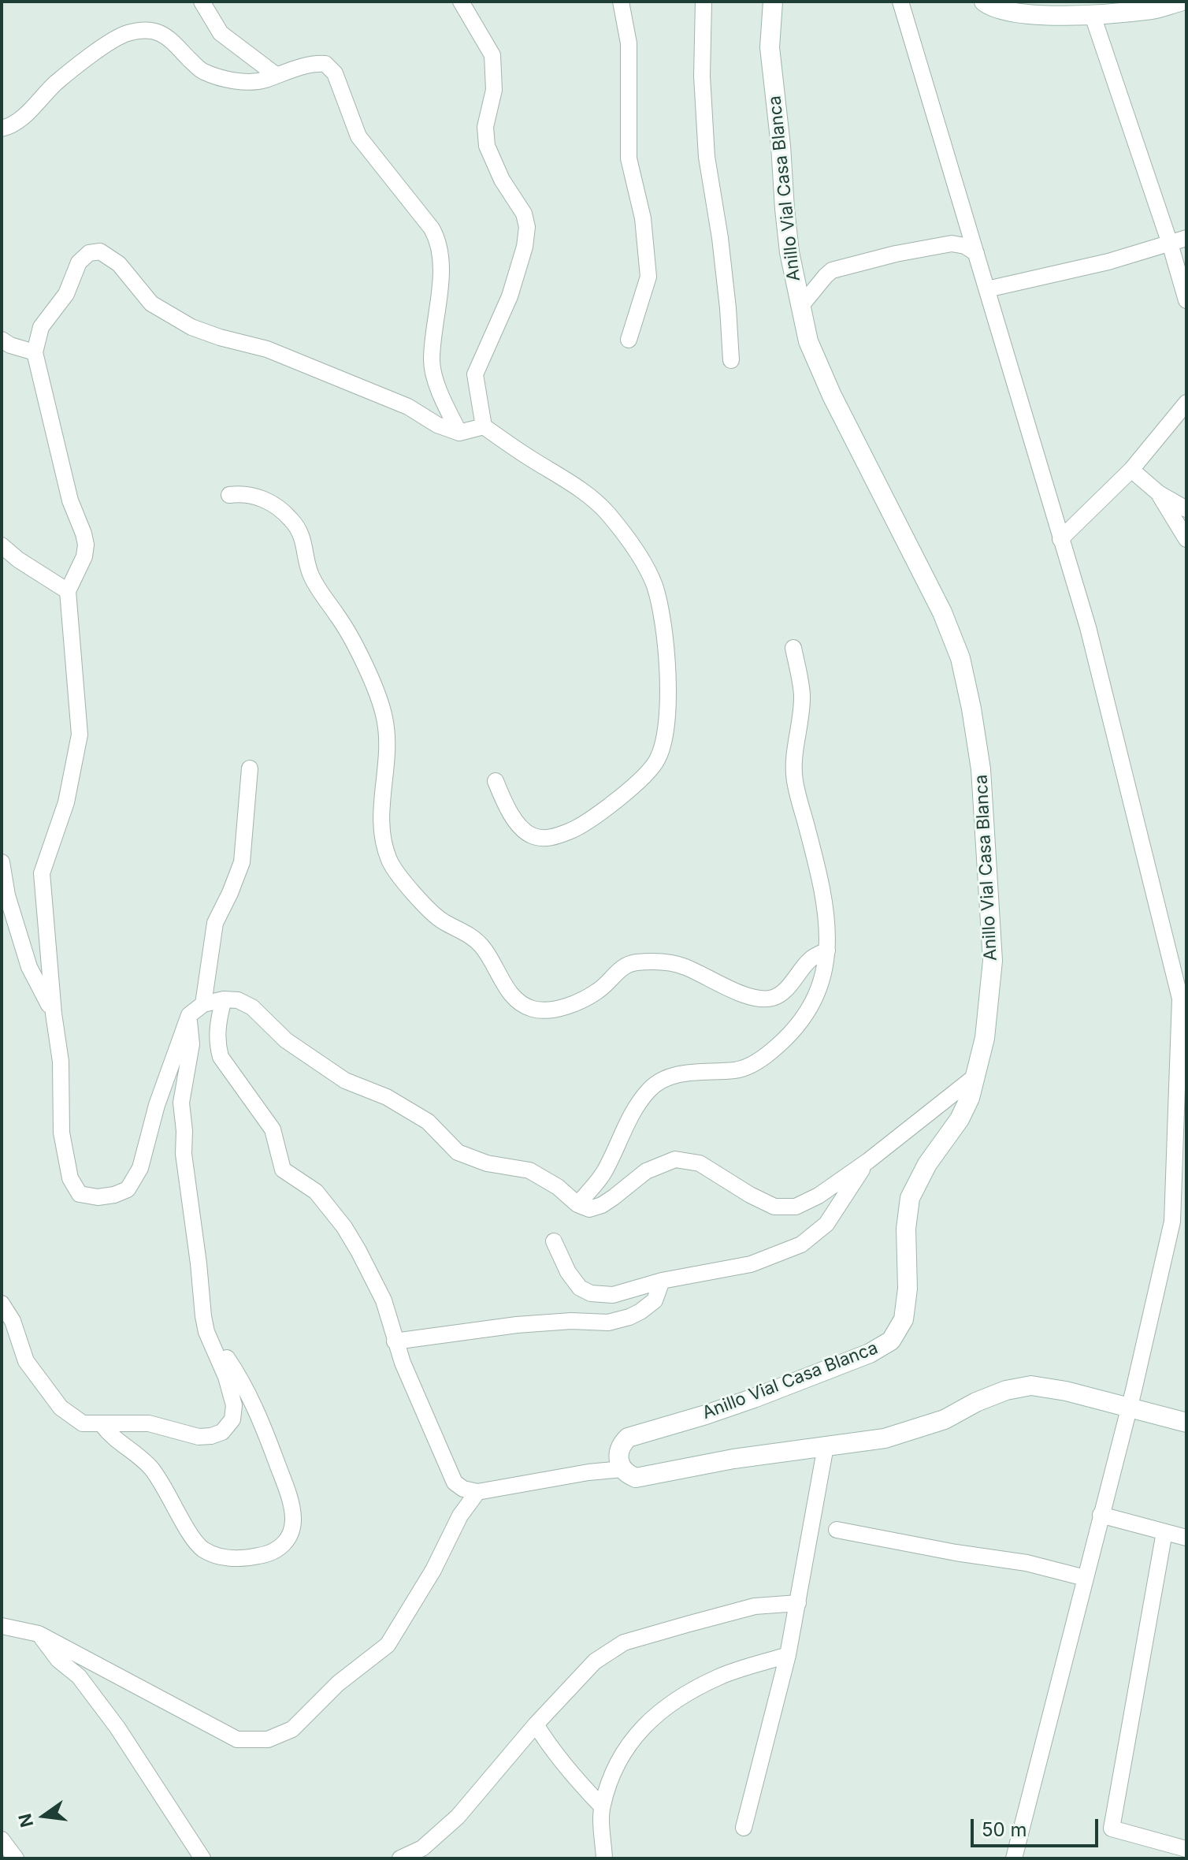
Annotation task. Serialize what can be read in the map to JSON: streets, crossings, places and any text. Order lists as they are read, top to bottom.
{
  "streets": {
    "main road": ["Anillo Vial Casa Blanca"]
  },
  "scale_bar": "50 m",
  "north": "left"
}
